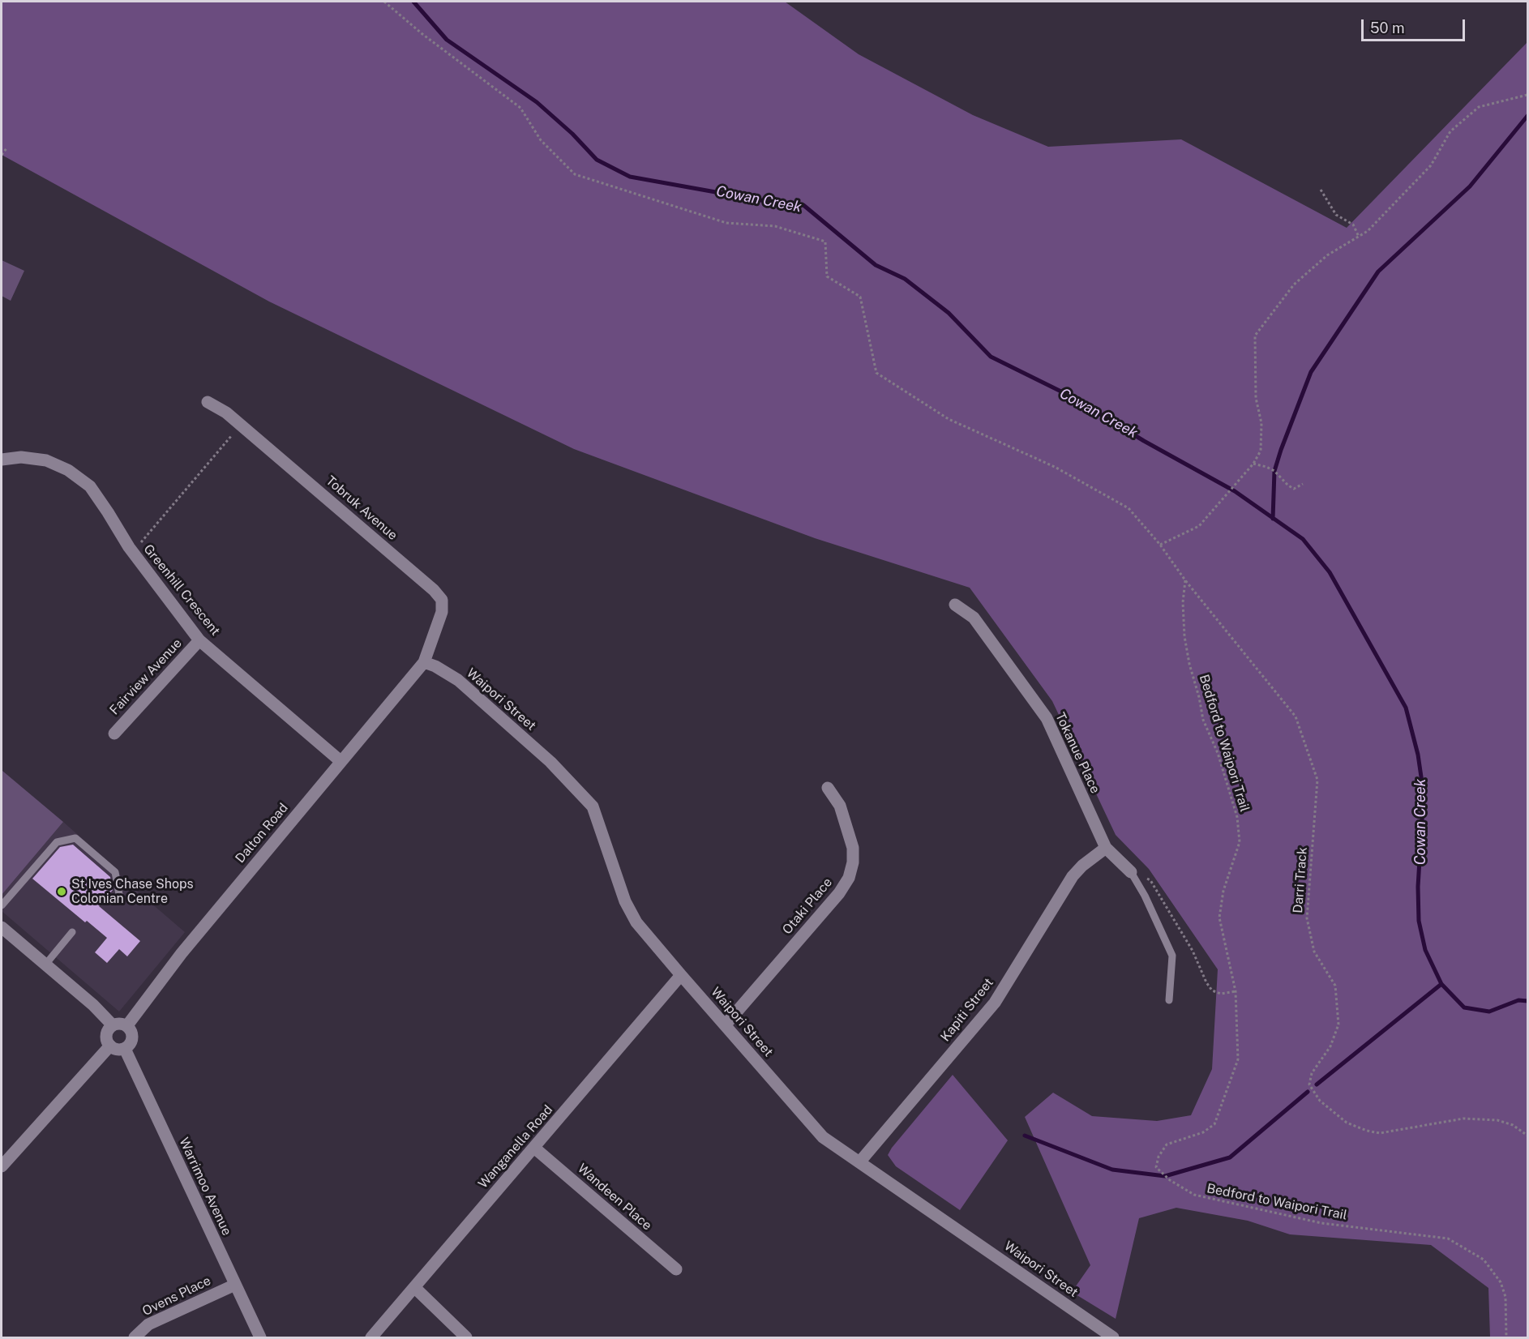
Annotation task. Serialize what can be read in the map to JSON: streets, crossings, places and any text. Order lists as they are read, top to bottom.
{
  "streets": {
    "street": [
      "Tobruk Avenue",
      "Greenhill Crescent",
      "Fairview Avenue",
      "Waipori Street",
      "Tokanue Place",
      "Dalton Road",
      "Otaki Place",
      "Kapiti Street",
      "Wanganella Road",
      "Warrimoo Avenue",
      "Wandeen Place",
      "Ovens Place"
    ],
    "path": ["Bedford to Waipori Trail", "Darri Track"]
  },
  "crossings": [
    ["Tobruk Avenue", "Waipori Street"],
    ["Tobruk Avenue", "Dalton Road"],
    ["Greenhill Crescent", "Fairview Avenue"],
    ["Greenhill Crescent", "Dalton Road"],
    ["Waipori Street", "Dalton Road"],
    ["Waipori Street", "Otaki Place"],
    ["Waipori Street", "Kapiti Street"],
    ["Waipori Street", "Wanganella Road"],
    ["Bedford to Waipori Trail", "Darri Track"],
    ["Tokanue Place", "Kapiti Street"],
    ["Dalton Road", "Warrimoo Avenue"],
    ["Wanganella Road", "Wandeen Place"],
    ["Warrimoo Avenue", "Ovens Place"]
  ],
  "water": ["Cowan Creek"],
  "places": ["St Ives Chase Shops Colonian Centre"],
  "scale_bar": "50 m"
}
